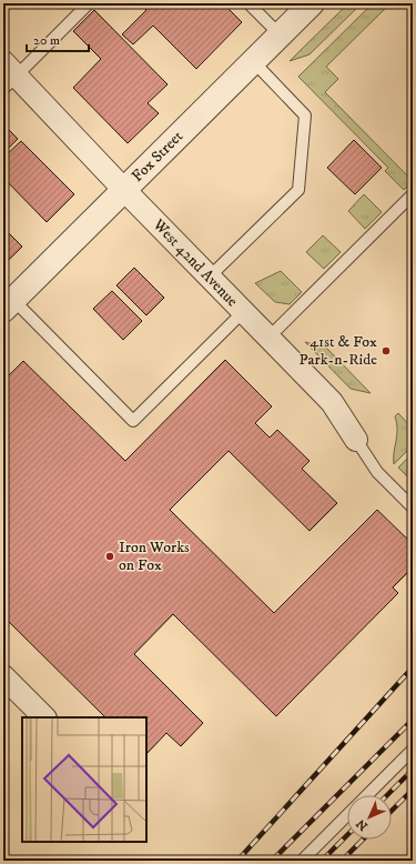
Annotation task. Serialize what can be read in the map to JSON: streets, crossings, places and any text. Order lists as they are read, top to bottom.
{
  "streets": {
    "street": ["Fox Street", "West 42nd Avenue"]
  },
  "crossings": [
    ["Fox Street", "West 42nd Avenue"]
  ],
  "places": ["41st & Fox Park-n-Ride", "Iron Works on Fox"],
  "scale_bar": "20 m",
  "north": "bottom left"
}
